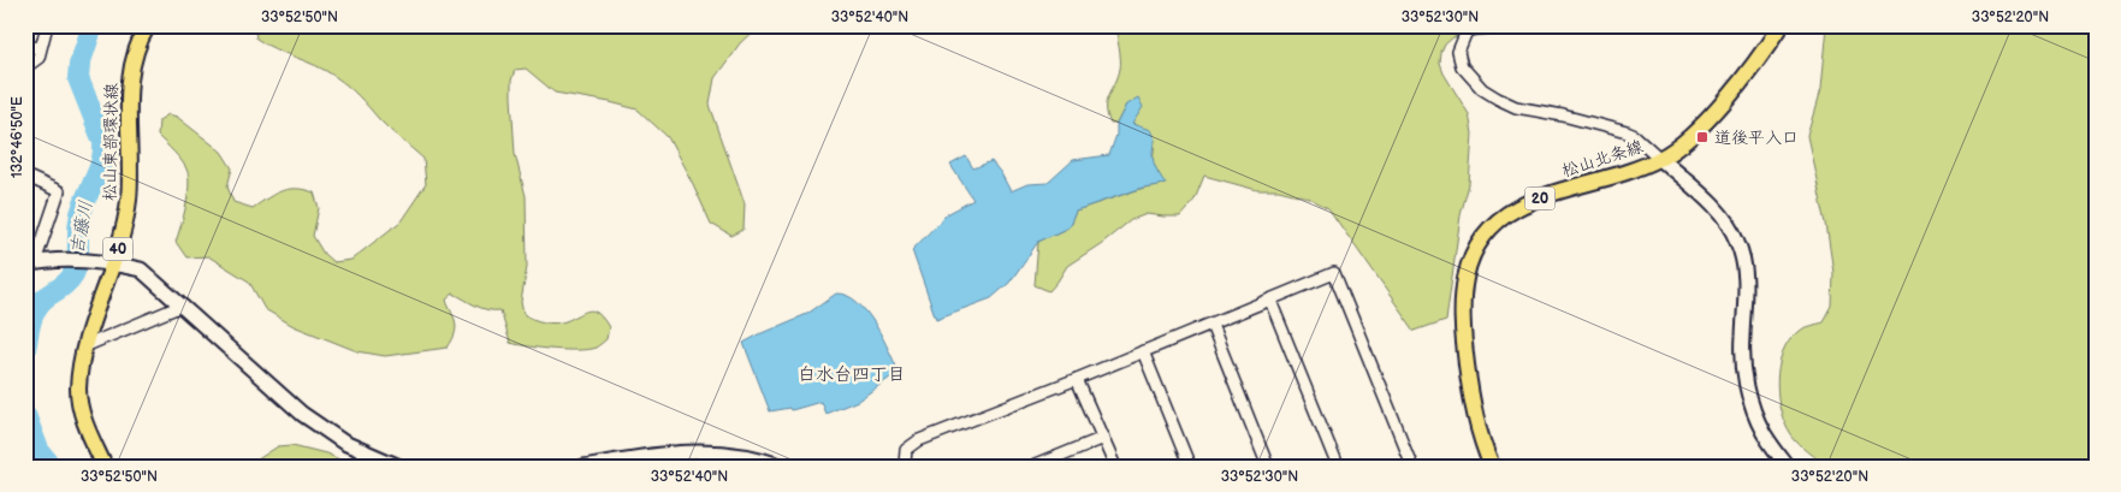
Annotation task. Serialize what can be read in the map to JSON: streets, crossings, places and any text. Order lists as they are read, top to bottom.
{
  "streets": {
    "main road": [
      "松山東部環状線",
      "松山北条線",
      "20",
      "40"
    ]
  },
  "districts": ["白水台四丁目"],
  "water": ["吉藤川"],
  "places": {
    "transit": ["道後平入口"]
  },
  "coordinates": [
    "33°52'50\"N",
    "33°52'40\"N",
    "33°52'30\"N",
    "33°52'20\"N",
    "132°46'50\"E"
  ]
}
